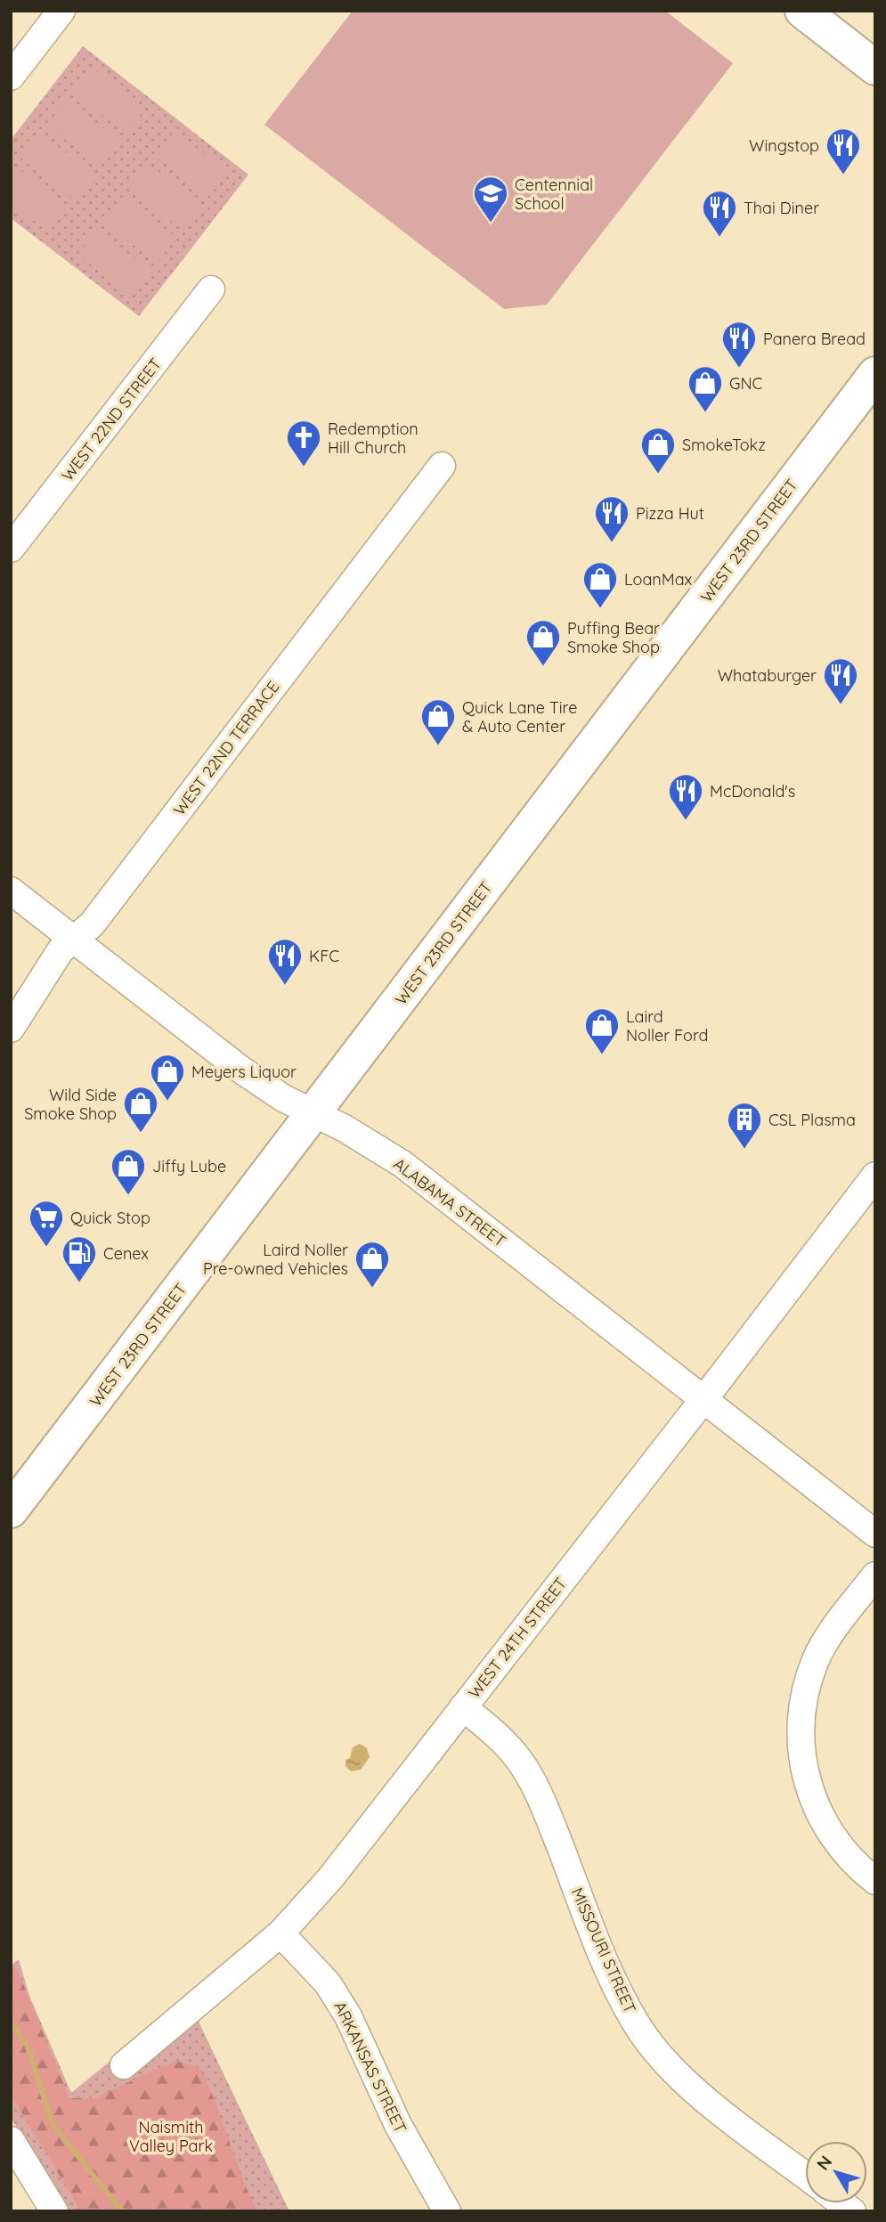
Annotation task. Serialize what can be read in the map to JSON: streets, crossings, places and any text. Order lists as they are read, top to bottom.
{
  "streets": {
    "main road": ["WEST 23RD STREET"],
    "street": [
      "WEST 22ND STREET",
      "WEST 22ND TERRACE",
      "ALABAMA STREET",
      "WEST 24TH STREET",
      "MISSOURI STREET",
      "ARKANSAS STREET"
    ]
  },
  "crossings": [
    ["WEST 23RD STREET", "ALABAMA STREET"],
    ["WEST 22ND TERRACE", "ALABAMA STREET"],
    ["ALABAMA STREET", "WEST 24TH STREET"],
    ["WEST 24TH STREET", "MISSOURI STREET"],
    ["WEST 24TH STREET", "ARKANSAS STREET"]
  ],
  "parks": ["Naismith Valley Park"],
  "places": {
    "restaurant": [
      "Wingstop",
      "Thai Diner",
      "Panera Bread",
      "Pizza Hut",
      "Whataburger",
      "McDonald's",
      "KFC"
    ],
    "school or university": ["Centennial School"],
    "shop": [
      "GNC",
      "SmokeTokz",
      "LoanMax",
      "Puffing Bear Smoke Shop",
      "Quick Lane Tire & Auto Center",
      "Laird Noller Ford",
      "Meyers Liquor",
      "Wild Side Smoke Shop",
      "Jiffy Lube",
      "Laird Noller Pre-owned Vehicles"
    ],
    "church": ["Redemption Hill Church"],
    "building": ["CSL Plasma"],
    "supermarket": ["Quick Stop"],
    "fuel station": ["Cenex"]
  },
  "north": "top left"
}
